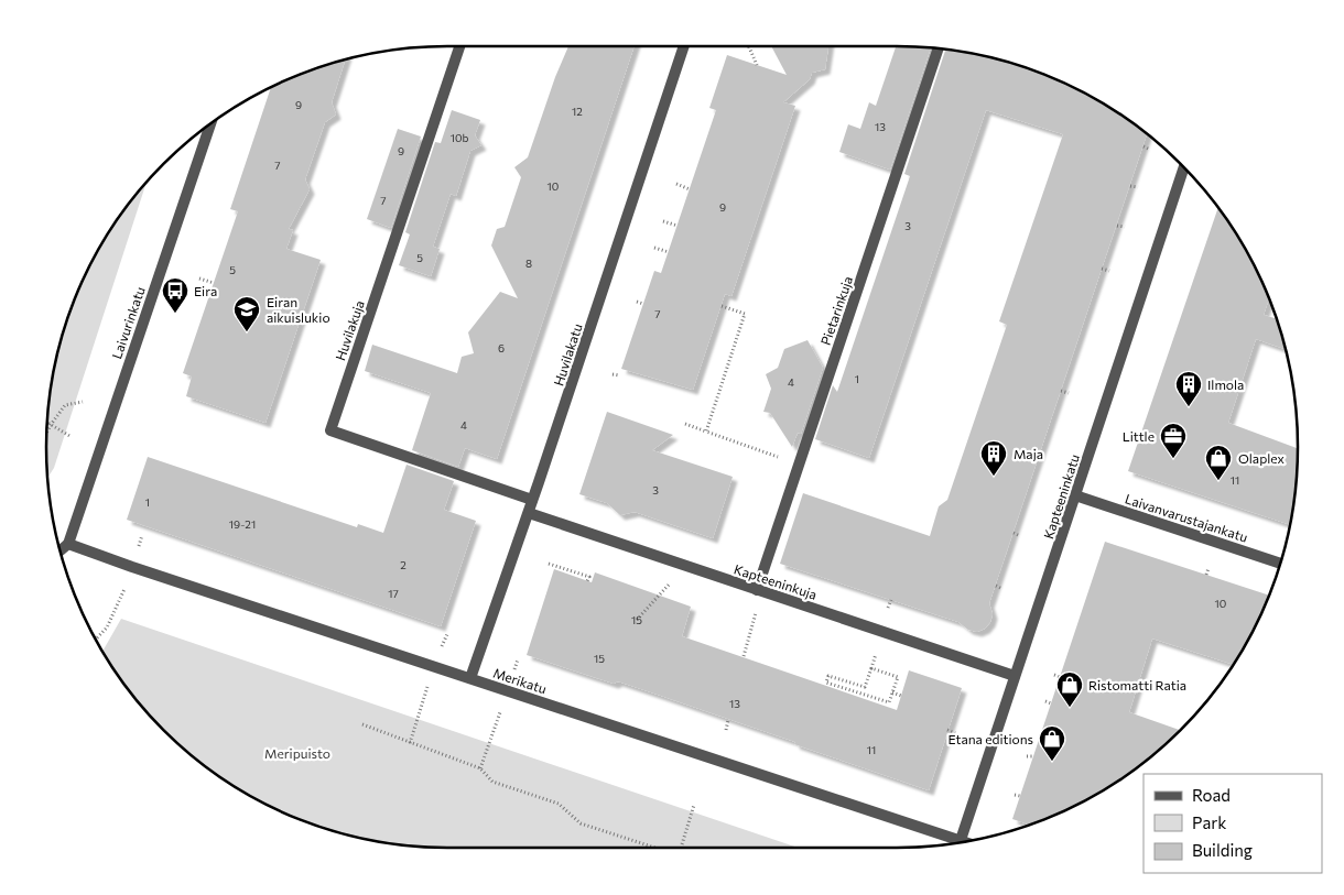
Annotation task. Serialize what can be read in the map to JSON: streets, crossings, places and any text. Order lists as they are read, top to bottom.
{
  "streets": {
    "street": [
      "Pietarinkuja",
      "Laivurinkatu",
      "Huvilakuja",
      "Huvilakatu",
      "Kapteeninkatu",
      "Laivanvarustajankatu",
      "Kapteeninkuja",
      "Merikatu"
    ]
  },
  "crossings": [
    ["Pietarinkuja", "Kapteeninkuja"],
    ["Laivurinkatu", "Merikatu"],
    ["Huvilakuja", "Huvilakatu"],
    ["Huvilakatu", "Kapteeninkuja"],
    ["Huvilakatu", "Merikatu"],
    ["Kapteeninkatu", "Laivanvarustajankatu"],
    ["Kapteeninkatu", "Kapteeninkuja"],
    ["Kapteeninkatu", "Merikatu"]
  ],
  "parks": ["Meripuisto"],
  "places": {
    "bus stop": ["Eira"],
    "school or university": ["Eiran aikuislukio"],
    "building": ["Ilmola", "Maja"],
    "office": ["Little"],
    "shop": ["Olaplex", "Ristomatti Ratia", "Etana editions"]
  },
  "house_numbers": [
    "9",
    "12",
    "13",
    "10b",
    "9",
    "7",
    "10",
    "7",
    "9",
    "3",
    "5",
    "8",
    "5",
    "7",
    "6",
    "1",
    "4",
    "4",
    "11",
    "3",
    "1",
    "19-21",
    "2",
    "17",
    "10",
    "15",
    "15",
    "13",
    "11"
  ],
  "legend": ["Road", "Park", "Building"]
}
